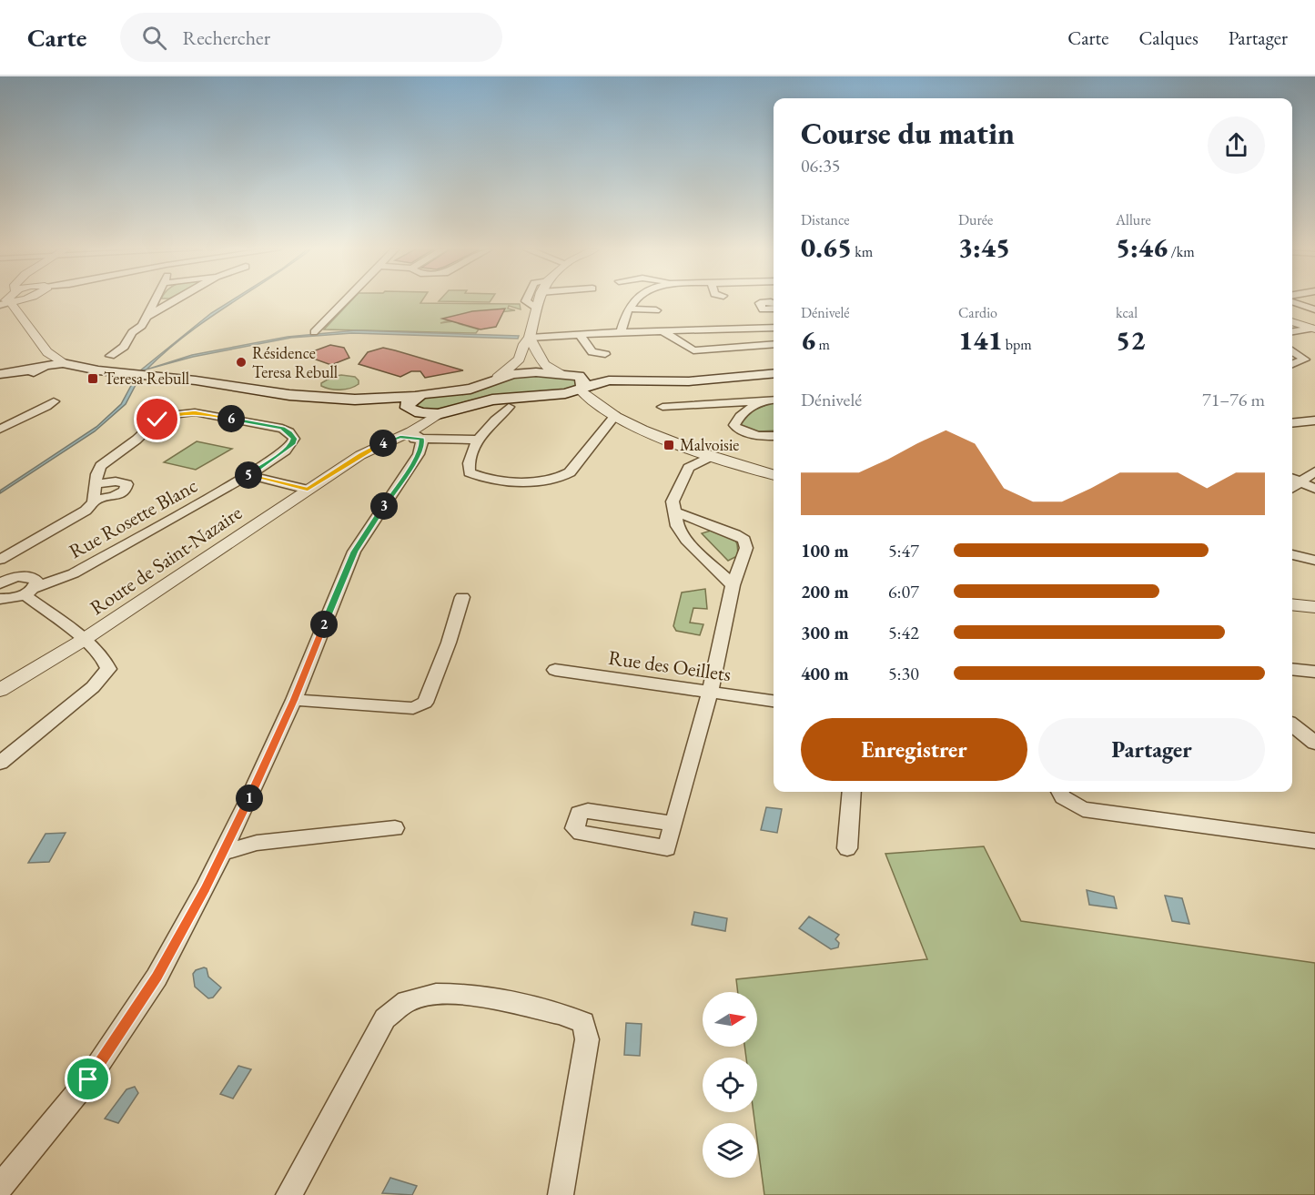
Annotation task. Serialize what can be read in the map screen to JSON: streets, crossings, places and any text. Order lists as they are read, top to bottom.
{
  "streets": {
    "street": ["Rue Rosette Blanc", "Route de Saint-Nazaire", "Rue des Oeillets"]
  },
  "places": {
    "other": ["Résidence Teresa Rebull"],
    "transit": ["Teresa Rebull", "Malvoisie"]
  },
  "north": "right",
  "page": {
    "header": "Carte",
    "search": "Rechercher",
    "nav": ["Carte", "Calques", "Partager"],
    "heading": ["Course du matin", "06:35"],
    "stats": [
      ["Distance", "0.65 km"],
      ["Durée", "3:45"],
      ["Allure", "5:46 /km"],
      ["Dénivelé", "6 m"],
      ["Cardio", "141 bpm"],
      ["kcal", "52"]
    ],
    "chart": ["Dénivelé", "71–76 m"],
    "pins": [
      "6",
      "4",
      "5",
      "3",
      "2",
      "1"
    ],
    "list": [
      {
        "name": "100 m",
        "note": "5:47"
      },
      {
        "name": "200 m",
        "note": "6:07"
      },
      {
        "name": "300 m",
        "note": "5:42"
      },
      {
        "name": "400 m",
        "note": "5:30"
      }
    ],
    "buttons": ["Enregistrer", "Partager"]
  }
}
